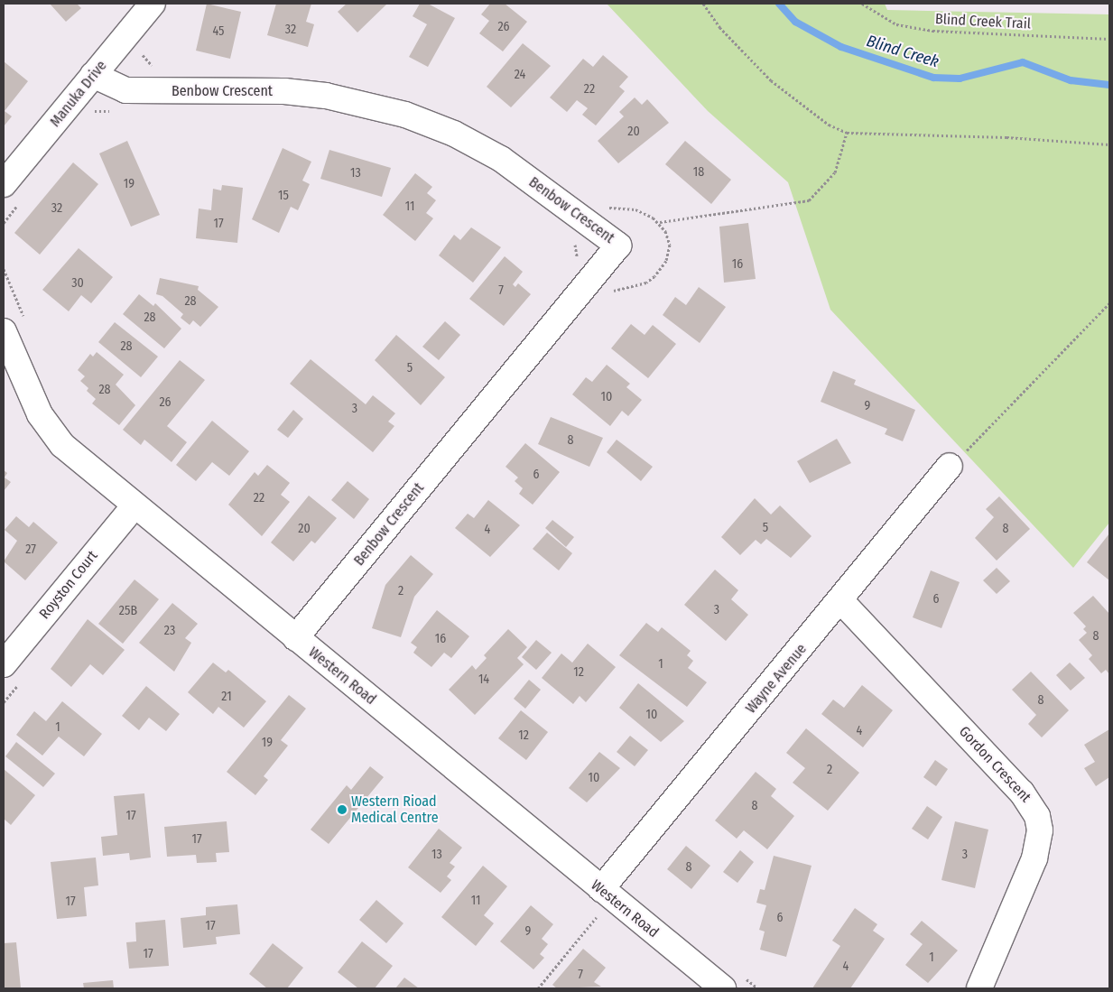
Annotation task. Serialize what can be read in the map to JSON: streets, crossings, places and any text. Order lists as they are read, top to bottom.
{
  "streets": {
    "street": [
      "Benbow Crescent",
      "Manuka Drive",
      "Royston Court",
      "Western Road",
      "Wayne Avenue",
      "Gordon Crescent"
    ],
    "path": ["Blind Creek Trail"]
  },
  "crossings": [
    ["Benbow Crescent", "Manuka Drive"],
    ["Benbow Crescent", "Western Road"],
    ["Royston Court", "Western Road"],
    ["Western Road", "Wayne Avenue"],
    ["Wayne Avenue", "Gordon Crescent"]
  ],
  "water": ["Blind Creek"],
  "places": ["Western Rioad Medical Centre"],
  "house_numbers": [
    "26",
    "32",
    "45",
    "24",
    "22",
    "20",
    "18",
    "13",
    "19",
    "15",
    "11",
    "32",
    "17",
    "16",
    "30",
    "7",
    "28",
    "28",
    "28",
    "5",
    "28",
    "10",
    "26",
    "9",
    "3",
    "8",
    "6",
    "22",
    "5",
    "20",
    "8",
    "4",
    "27",
    "2",
    "6",
    "3",
    "25B",
    "23",
    "8",
    "16",
    "1",
    "12",
    "14",
    "21",
    "8",
    "10",
    "1",
    "4",
    "12",
    "19",
    "2",
    "10",
    "8",
    "17",
    "17",
    "13",
    "3",
    "8",
    "11",
    "17",
    "6",
    "17",
    "9",
    "17",
    "1",
    "4",
    "7"
  ]
}
